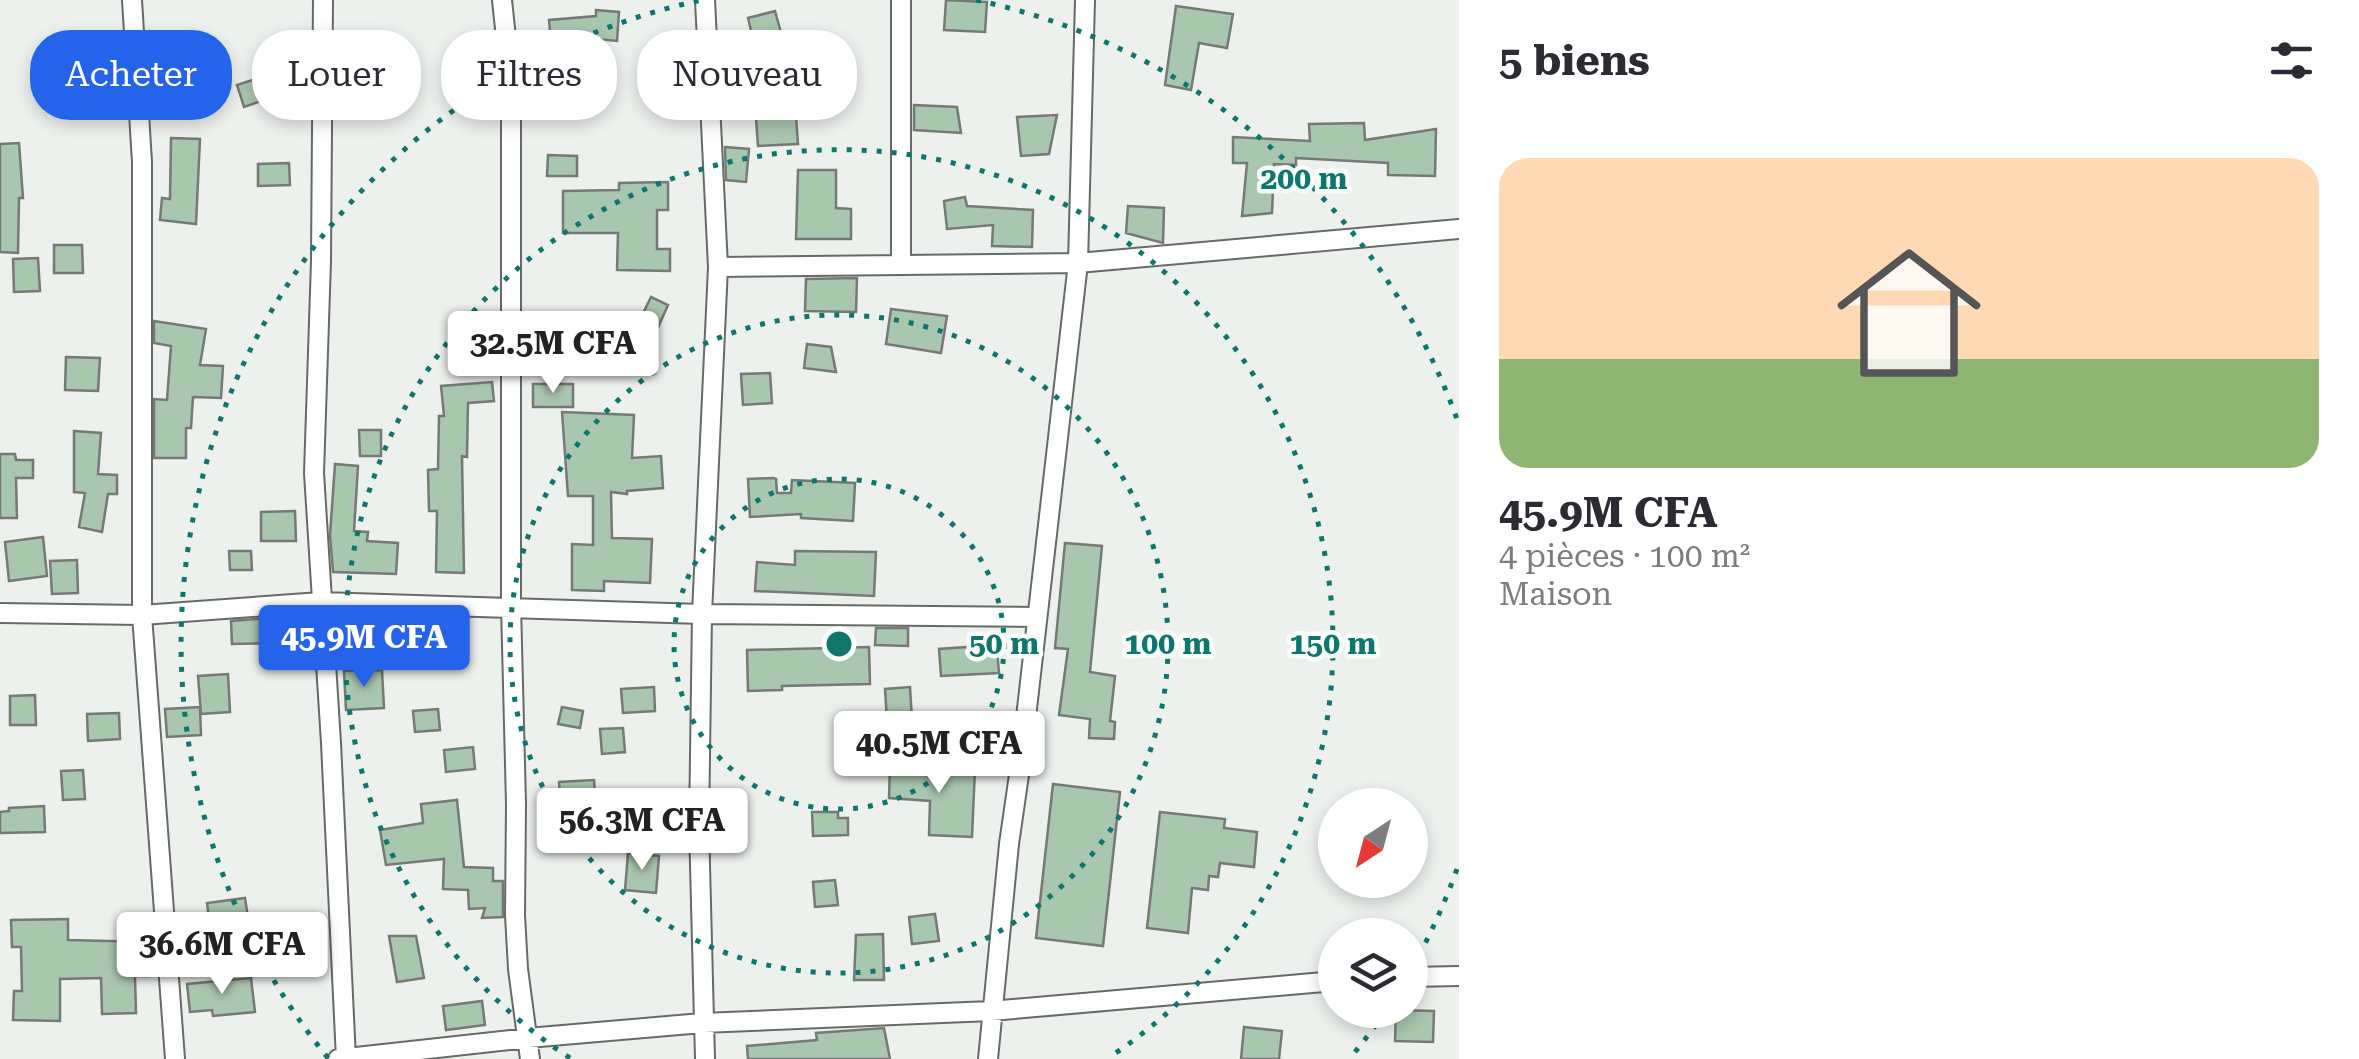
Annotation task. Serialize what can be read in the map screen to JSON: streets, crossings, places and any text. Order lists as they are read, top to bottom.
{
  "north": "bottom left",
  "page": {
    "heading": "5 biens",
    "chip": [
      "Acheter",
      "Louer",
      "Filtres",
      "Nouveau"
    ],
    "list": [
      {
        "name": "45.9M CFA",
        "note": "4 pièces · 100 m² · Maison"
      }
    ],
    "price": [
      "32.5M CFA",
      "45.9M CFA",
      "40.5M CFA",
      "56.3M CFA",
      "36.6M CFA"
    ]
  },
  "rings": [
    "200 m",
    "50 m",
    "100 m",
    "150 m"
  ]
}
